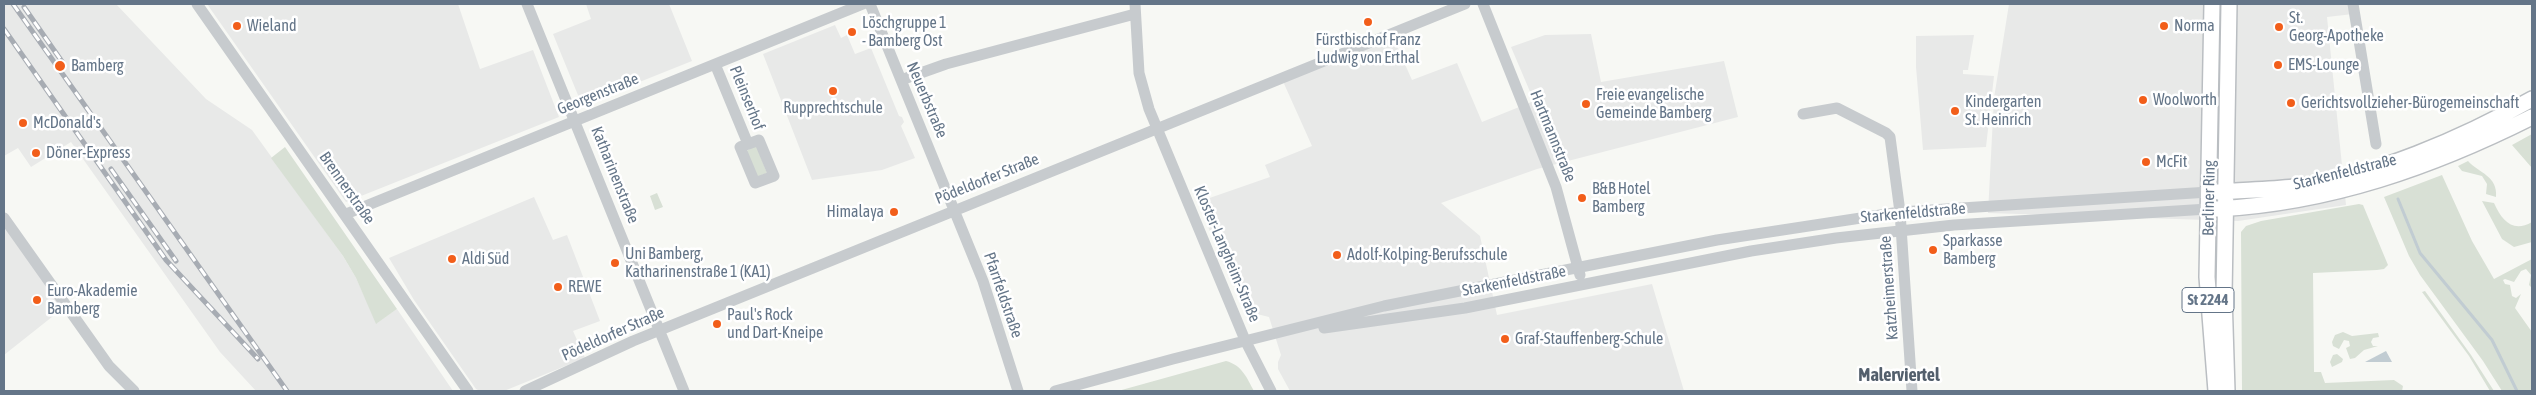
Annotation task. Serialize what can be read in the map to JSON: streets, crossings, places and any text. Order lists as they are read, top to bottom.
{
  "streets": {
    "main road": ["Starkenfeldstraße", "Berliner Ring", "St 2244"],
    "street": [
      "Georgenstraße",
      "Pleinserhof",
      "Neuerbstraße",
      "Hartmannstraße",
      "Katharinenstraße",
      "Pödeldorfer Straße",
      "Brennerstraße",
      "Kloster-Langheim-Straße",
      "Katzheimerstraße",
      "Pfarrfeldstraße"
    ]
  },
  "crossings": [
    ["Georgenstraße", "Pleinserhof"],
    ["Georgenstraße", "Katharinenstraße"],
    ["Georgenstraße", "Brennerstraße"],
    ["Neuerbstraße", "Pödeldorfer Straße"],
    ["Neuerbstraße", "Pfarrfeldstraße"],
    ["Hartmannstraße", "Starkenfeldstraße"],
    ["Starkenfeldstraße", "Berliner Ring"],
    ["Starkenfeldstraße", "Kloster-Langheim-Straße"],
    ["Starkenfeldstraße", "Katzheimerstraße"],
    ["Katharinenstraße", "Pödeldorfer Straße"],
    ["Pödeldorfer Straße", "Kloster-Langheim-Straße"],
    ["Pödeldorfer Straße", "Pfarrfeldstraße"]
  ],
  "districts": ["Malerviertel"],
  "places": [
    "Fürstbischof Franz Ludwig von Erthal",
    "Wieland",
    "Norma",
    "St. Georg-Apotheke",
    "Löschgruppe 1 - Bamberg Ost",
    "EMS-Lounge",
    "Bamberg",
    "Rupprechtschule",
    "Woolworth",
    "Gerichtsvollzieher-Bürogemeinschaft",
    "Freie evangelische Gemeinde Bamberg",
    "Kindergarten St. Heinrich",
    "McDonald's",
    "Döner-Express",
    "McFit",
    "B&B Hotel Bamberg",
    "Himalaya",
    "Sparkasse Bamberg",
    "Adolf-Kolping-Berufsschule",
    "Aldi Süd",
    "Uni Bamberg, Katharinenstraße 1 (KA1)",
    "REWE",
    "Euro-Akademie Bamberg",
    "Paul's Rock und Dart-Kneipe",
    "Graf-Stauffenberg-Schule"
  ]
}
